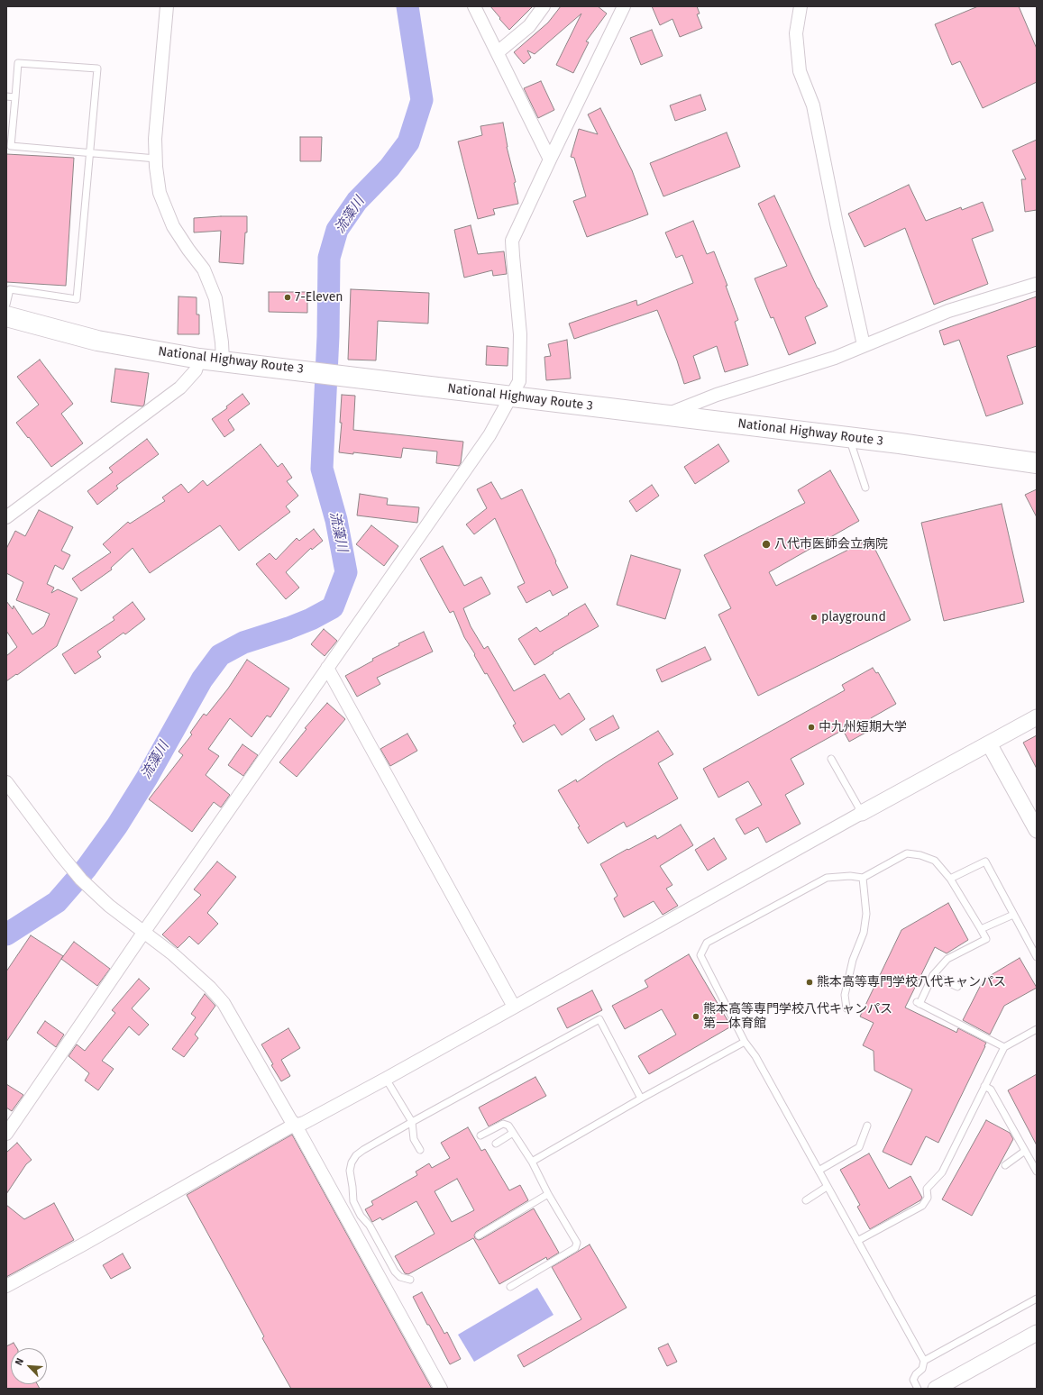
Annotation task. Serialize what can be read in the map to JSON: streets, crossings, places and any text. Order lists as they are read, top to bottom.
{
  "streets": {
    "highway": ["National Highway Route 3"]
  },
  "water": ["流藻川"],
  "places": [
    "7-Eleven",
    "八代市医師会立病院",
    "playground",
    "中九州短期大学",
    "熊本高等専門学校八代キャンパス",
    "熊本高等専門学校八代キャンパス 第一体育館"
  ],
  "north": "top left"
}
